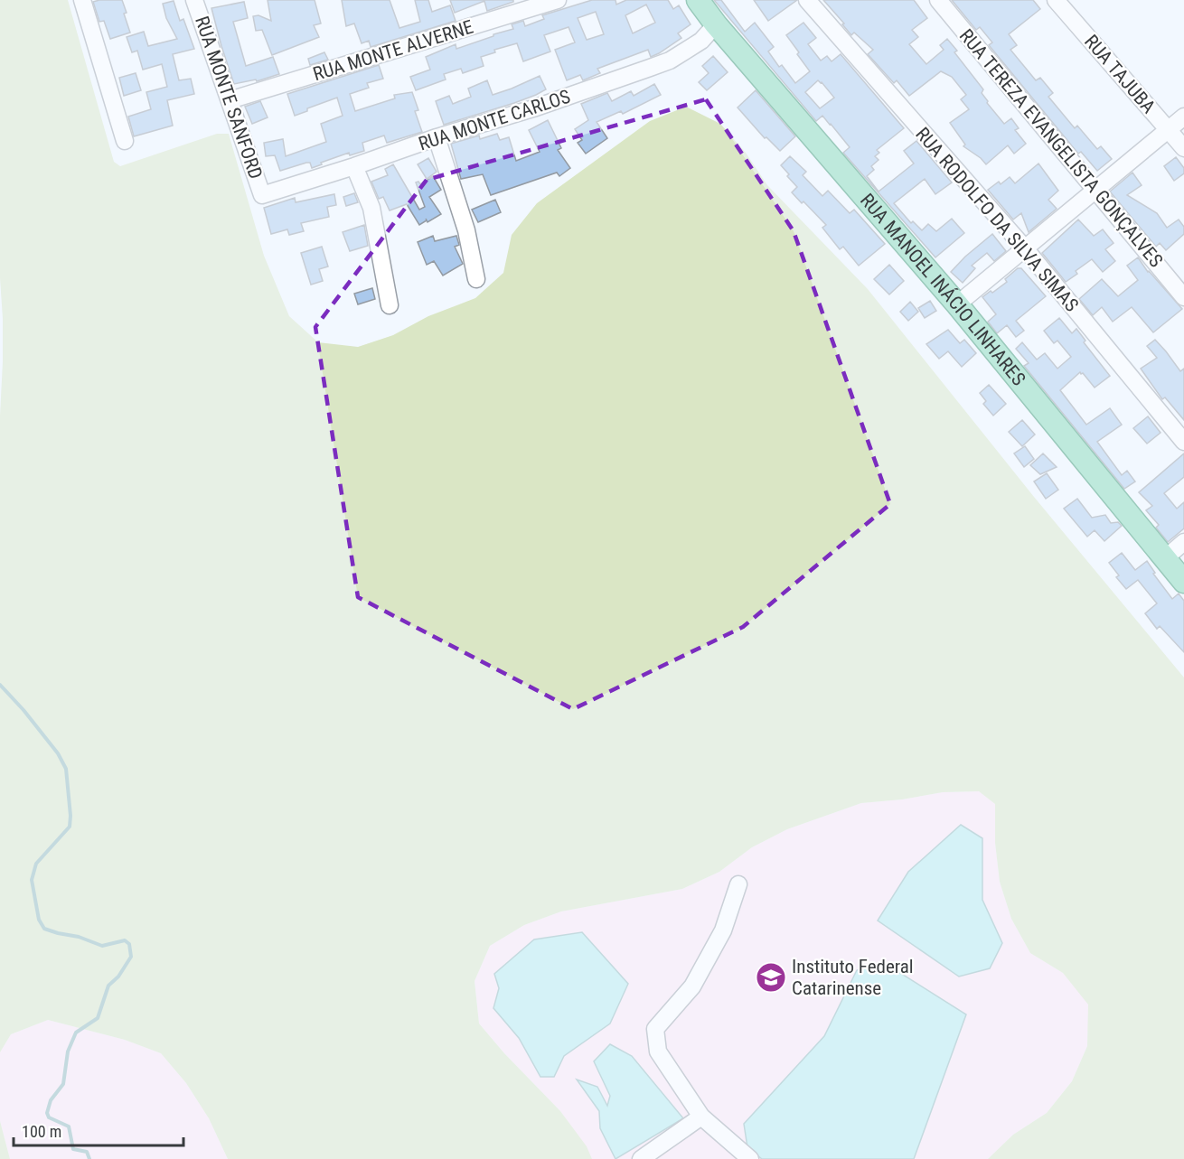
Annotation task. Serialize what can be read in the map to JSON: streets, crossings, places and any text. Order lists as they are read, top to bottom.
{
  "streets": {
    "main road": ["RUA MANOEL INÁCIO LINHARES"],
    "street": [
      "RUA MONTE ALVERNE",
      "RUA TAJUBA",
      "RUA MONTE SANFORD",
      "RUA MONTE CARLOS",
      "RUA TEREZA EVANGELISTA GONÇALVES",
      "RUA RODOLFO DA SILVA SIMAS"
    ]
  },
  "crossings": [
    ["RUA MONTE ALVERNE", "RUA MONTE SANFORD"],
    ["RUA MONTE SANFORD", "RUA MONTE CARLOS"],
    ["RUA MONTE CARLOS", "RUA MANOEL INÁCIO LINHARES"]
  ],
  "places": {
    "school or university": ["Instituto Federal Catarinense"]
  },
  "scale_bar": "100 m"
}
